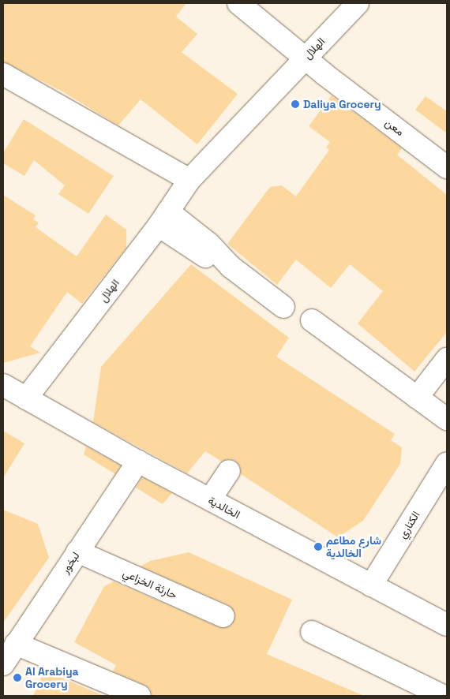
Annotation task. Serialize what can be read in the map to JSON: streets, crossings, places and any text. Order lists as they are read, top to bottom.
{
  "streets": {
    "street": [
      "الهلال",
      "معن",
      "الخالدية",
      "الكناري",
      "لبخور",
      "حارثة الخزاعي"
    ]
  },
  "crossings": [
    ["الهلال", "معن"],
    ["الهلال", "الخالدية"],
    ["الخالدية", "الكناري"],
    ["الخالدية", "لبخور"],
    ["لبخور", "حارثة الخزاعي"]
  ],
  "places": ["Daliya Grocery", "شارع مطاعم الخالدية", "Al Arabiya Grocery"]
}
